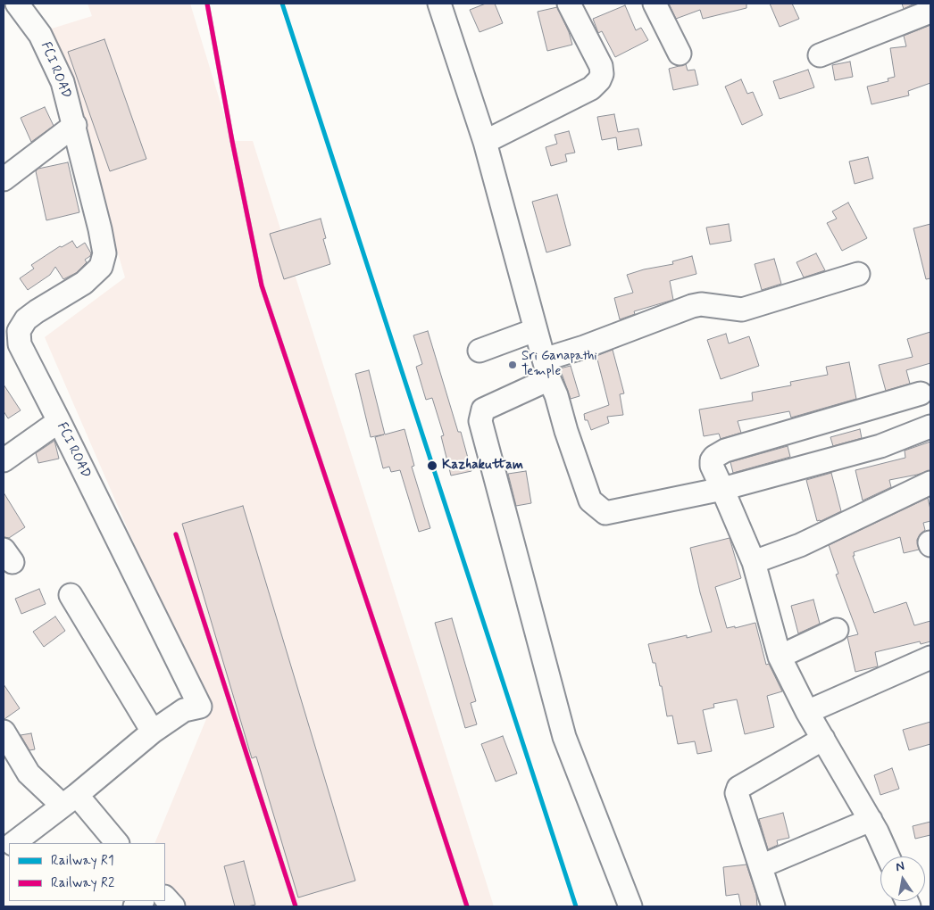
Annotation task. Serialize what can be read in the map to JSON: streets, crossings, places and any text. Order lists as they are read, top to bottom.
{
  "streets": {
    "street": ["FCI ROAD"]
  },
  "places": ["Sri Ganapathi Temple", "Kazhakuttam"],
  "lines": ["rail line R1", "rail line R2"],
  "legend": ["Railway R1", "Railway R2"],
  "north": "top"
}
